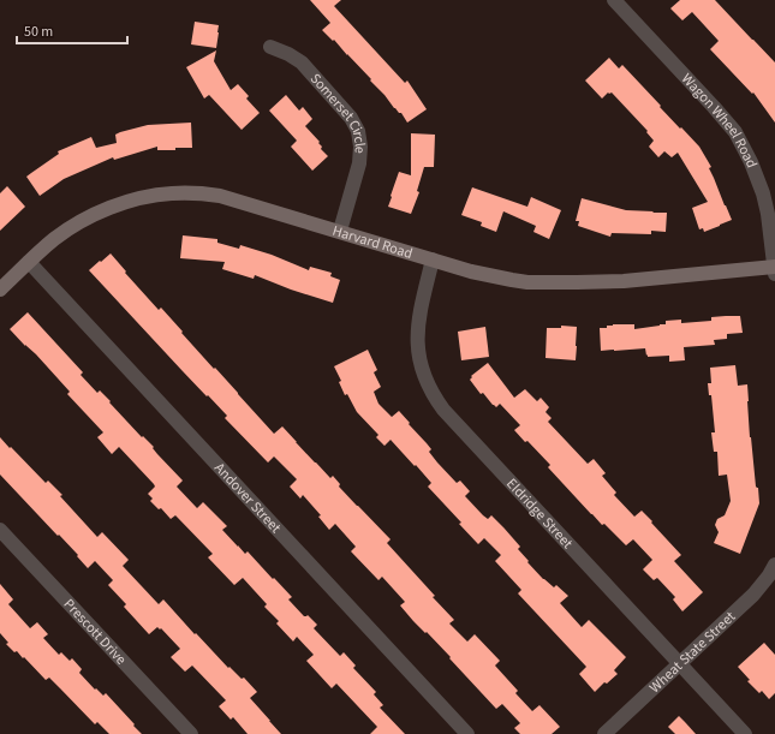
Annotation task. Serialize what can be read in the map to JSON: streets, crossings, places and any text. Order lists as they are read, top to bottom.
{
  "streets": {
    "street": [
      "Somerset Circle",
      "Wagon Wheel Road",
      "Harvard Road",
      "Andover Street",
      "Eldridge Street",
      "Prescott Drive",
      "Wheat State Street"
    ]
  },
  "crossings": [
    ["Somerset Circle", "Harvard Road"],
    ["Wagon Wheel Road", "Harvard Road"],
    ["Harvard Road", "Andover Street"],
    ["Harvard Road", "Eldridge Street"],
    ["Eldridge Street", "Wheat State Street"]
  ],
  "scale_bar": "50 m"
}
